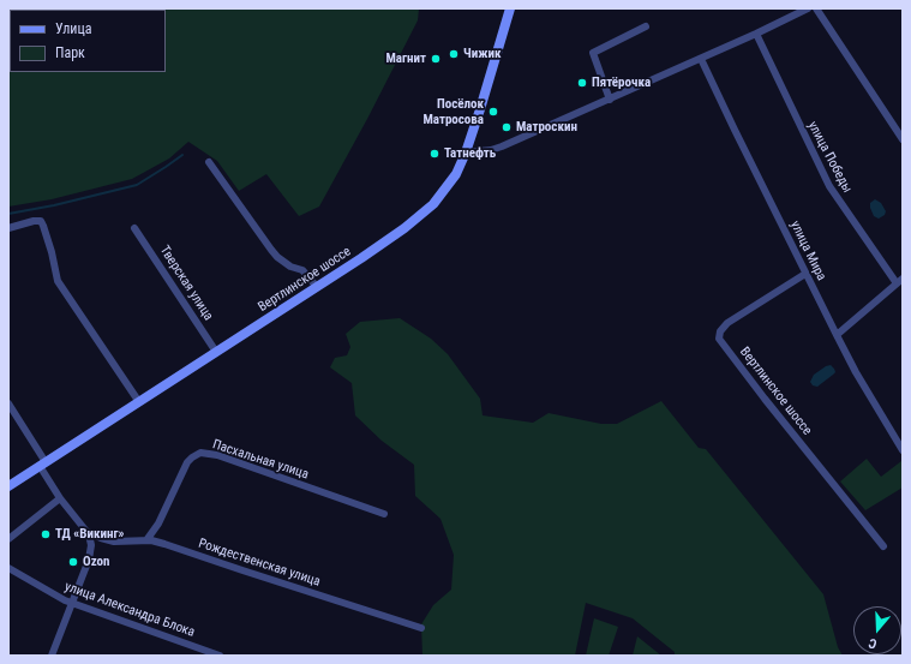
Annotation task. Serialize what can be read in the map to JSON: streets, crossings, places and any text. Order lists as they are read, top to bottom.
{
  "streets": {
    "main road": ["Вертлинское шоссе"],
    "street": [
      "улица Победы",
      "улица Мира",
      "Тверская улица",
      "Пасхальная улица",
      "Рождественская улица",
      "улица Александра Блока"
    ]
  },
  "crossings": [
    ["улица Мира", "Вертлинское шоссе"],
    ["Вертлинское шоссе", "Тверская улица"],
    ["Пасхальная улица", "Рождественская улица"]
  ],
  "places": [
    "Чижик",
    "Магнит",
    "Пятёрочка",
    "Посёлок Матросова",
    "Матроскин",
    "Татнефть",
    "ТД «Викинг»",
    "Ozon"
  ],
  "legend": ["Улица", "Парк"],
  "north": "bottom"
}
